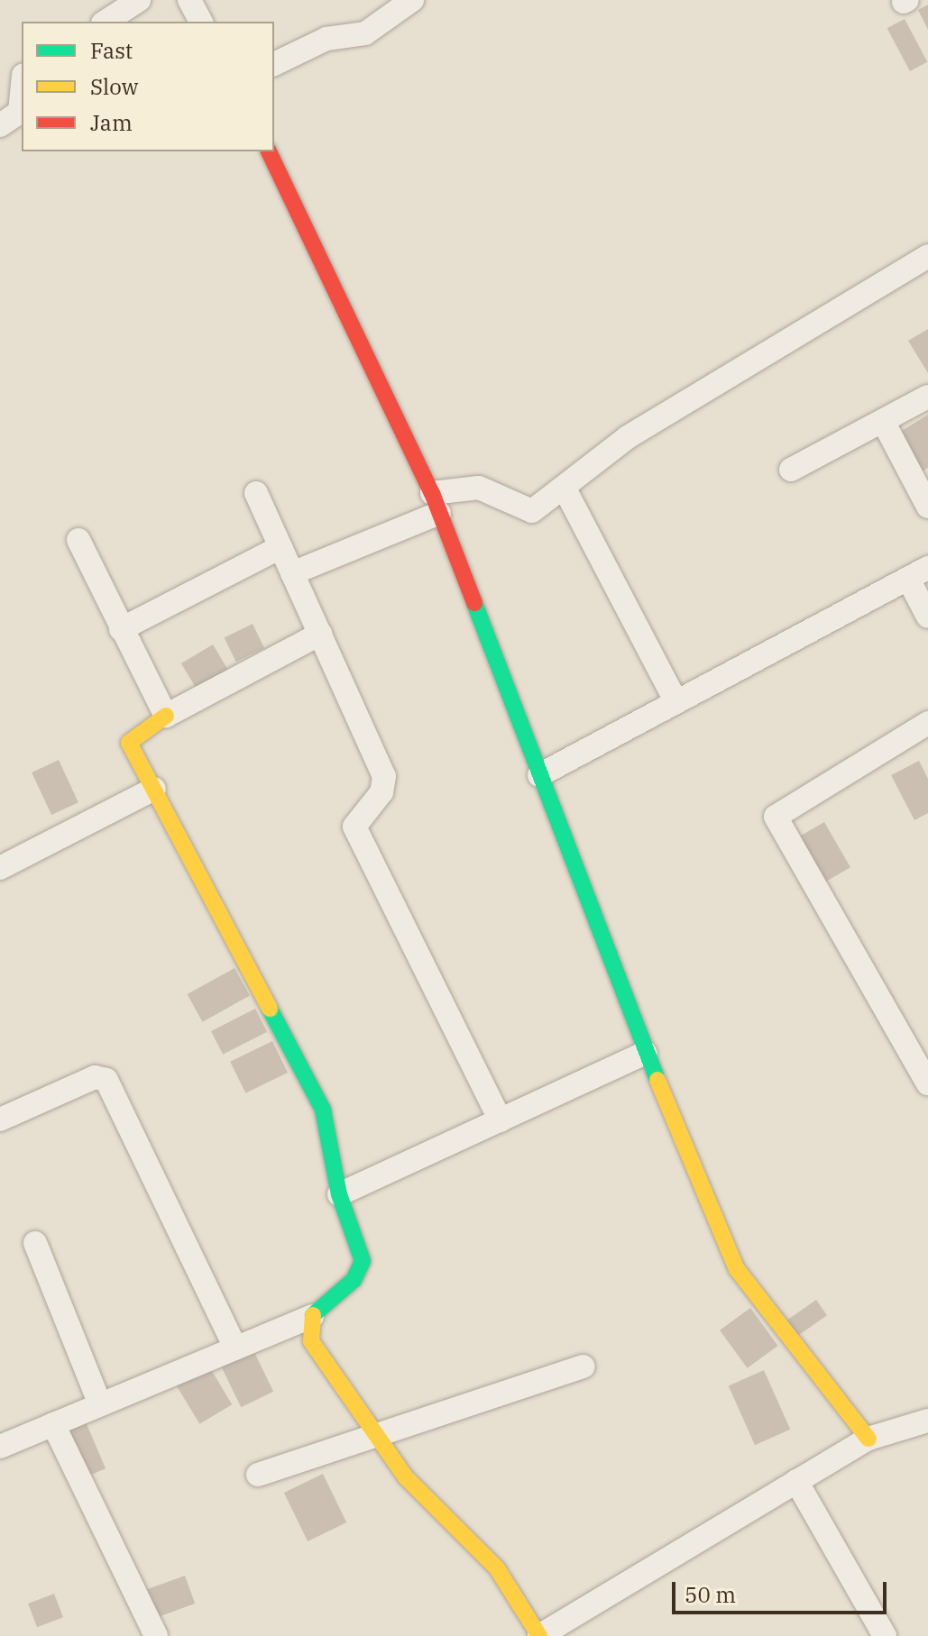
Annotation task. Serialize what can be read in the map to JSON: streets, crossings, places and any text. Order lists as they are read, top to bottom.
{
  "legend": ["Fast", "Slow", "Jam"],
  "scale_bar": "50 m"
}
